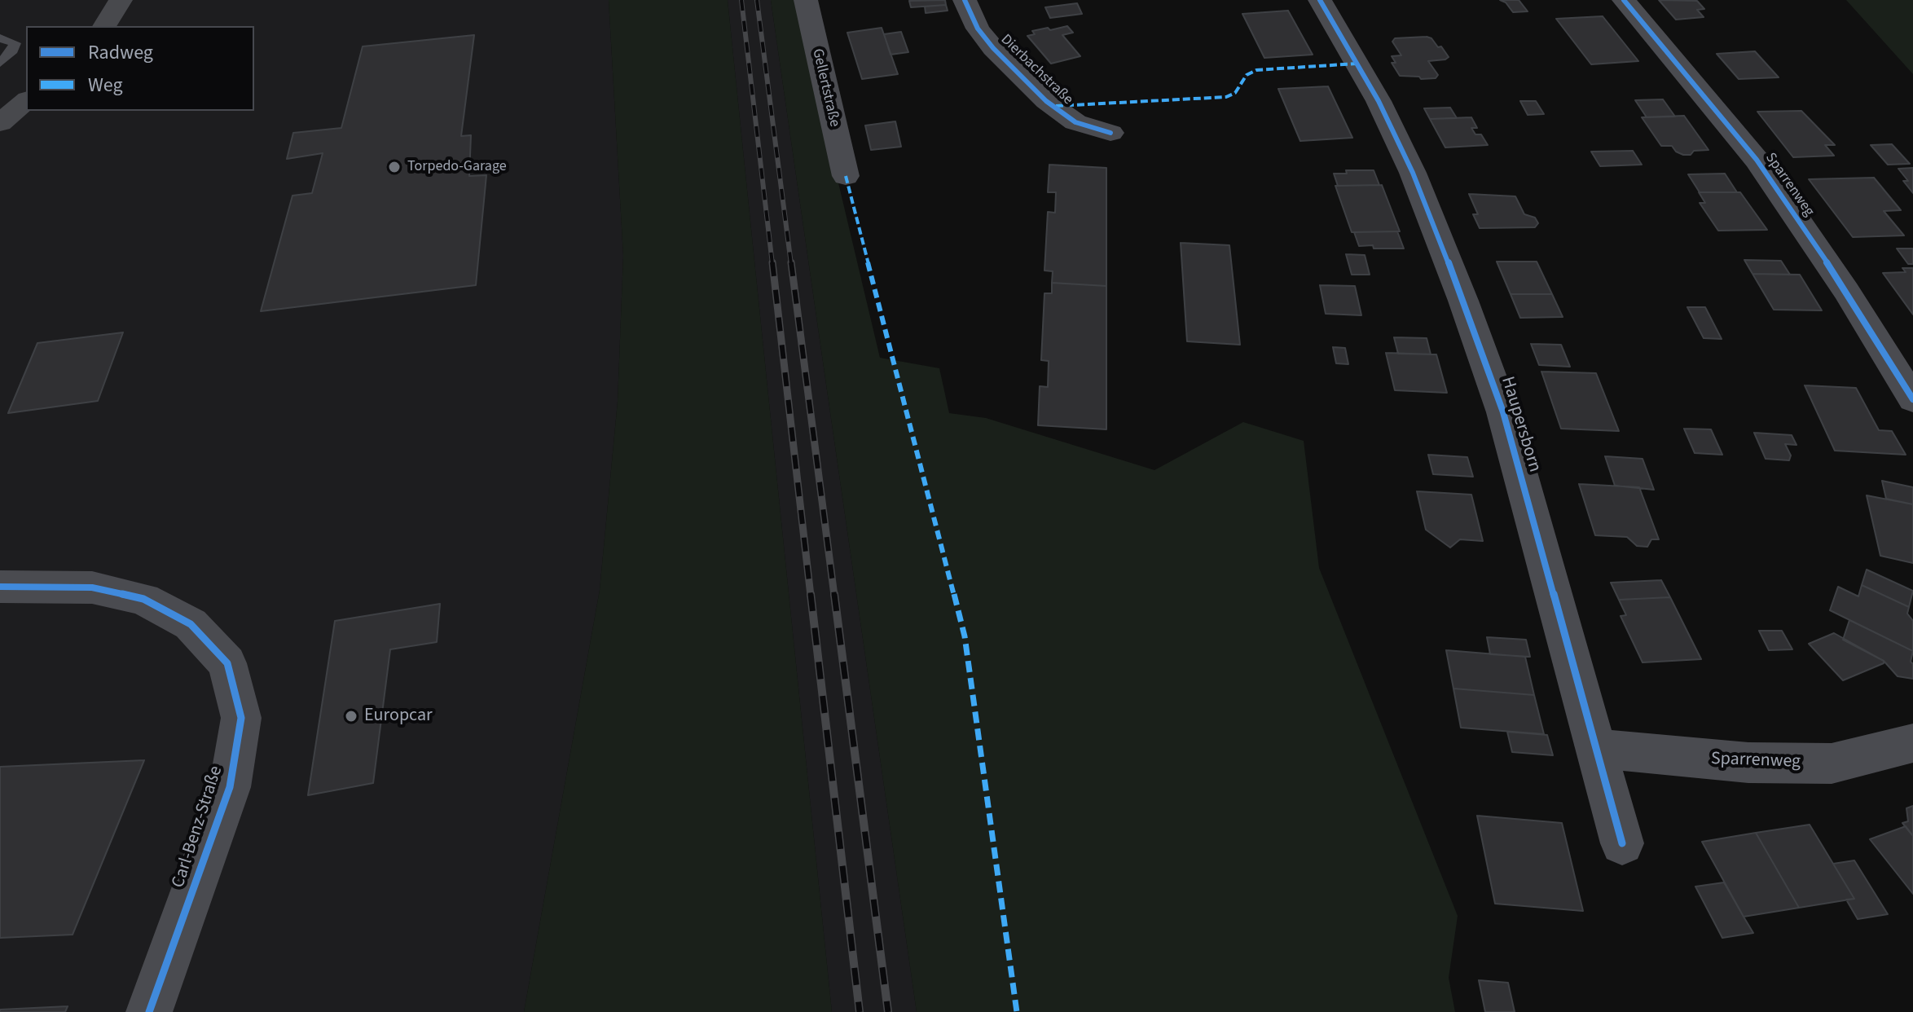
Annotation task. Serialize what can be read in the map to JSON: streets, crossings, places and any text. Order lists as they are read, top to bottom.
{
  "streets": {
    "street": [
      "Dierbachstraße",
      "Gellertstraße",
      "Sparrenweg",
      "Haupersborn",
      "Carl-Benz-Straße"
    ]
  },
  "crossings": [
    ["Sparrenweg", "Haupersborn"]
  ],
  "places": ["Torpedo-Garage", "Europcar"],
  "legend": ["Radweg", "Weg"]
}
